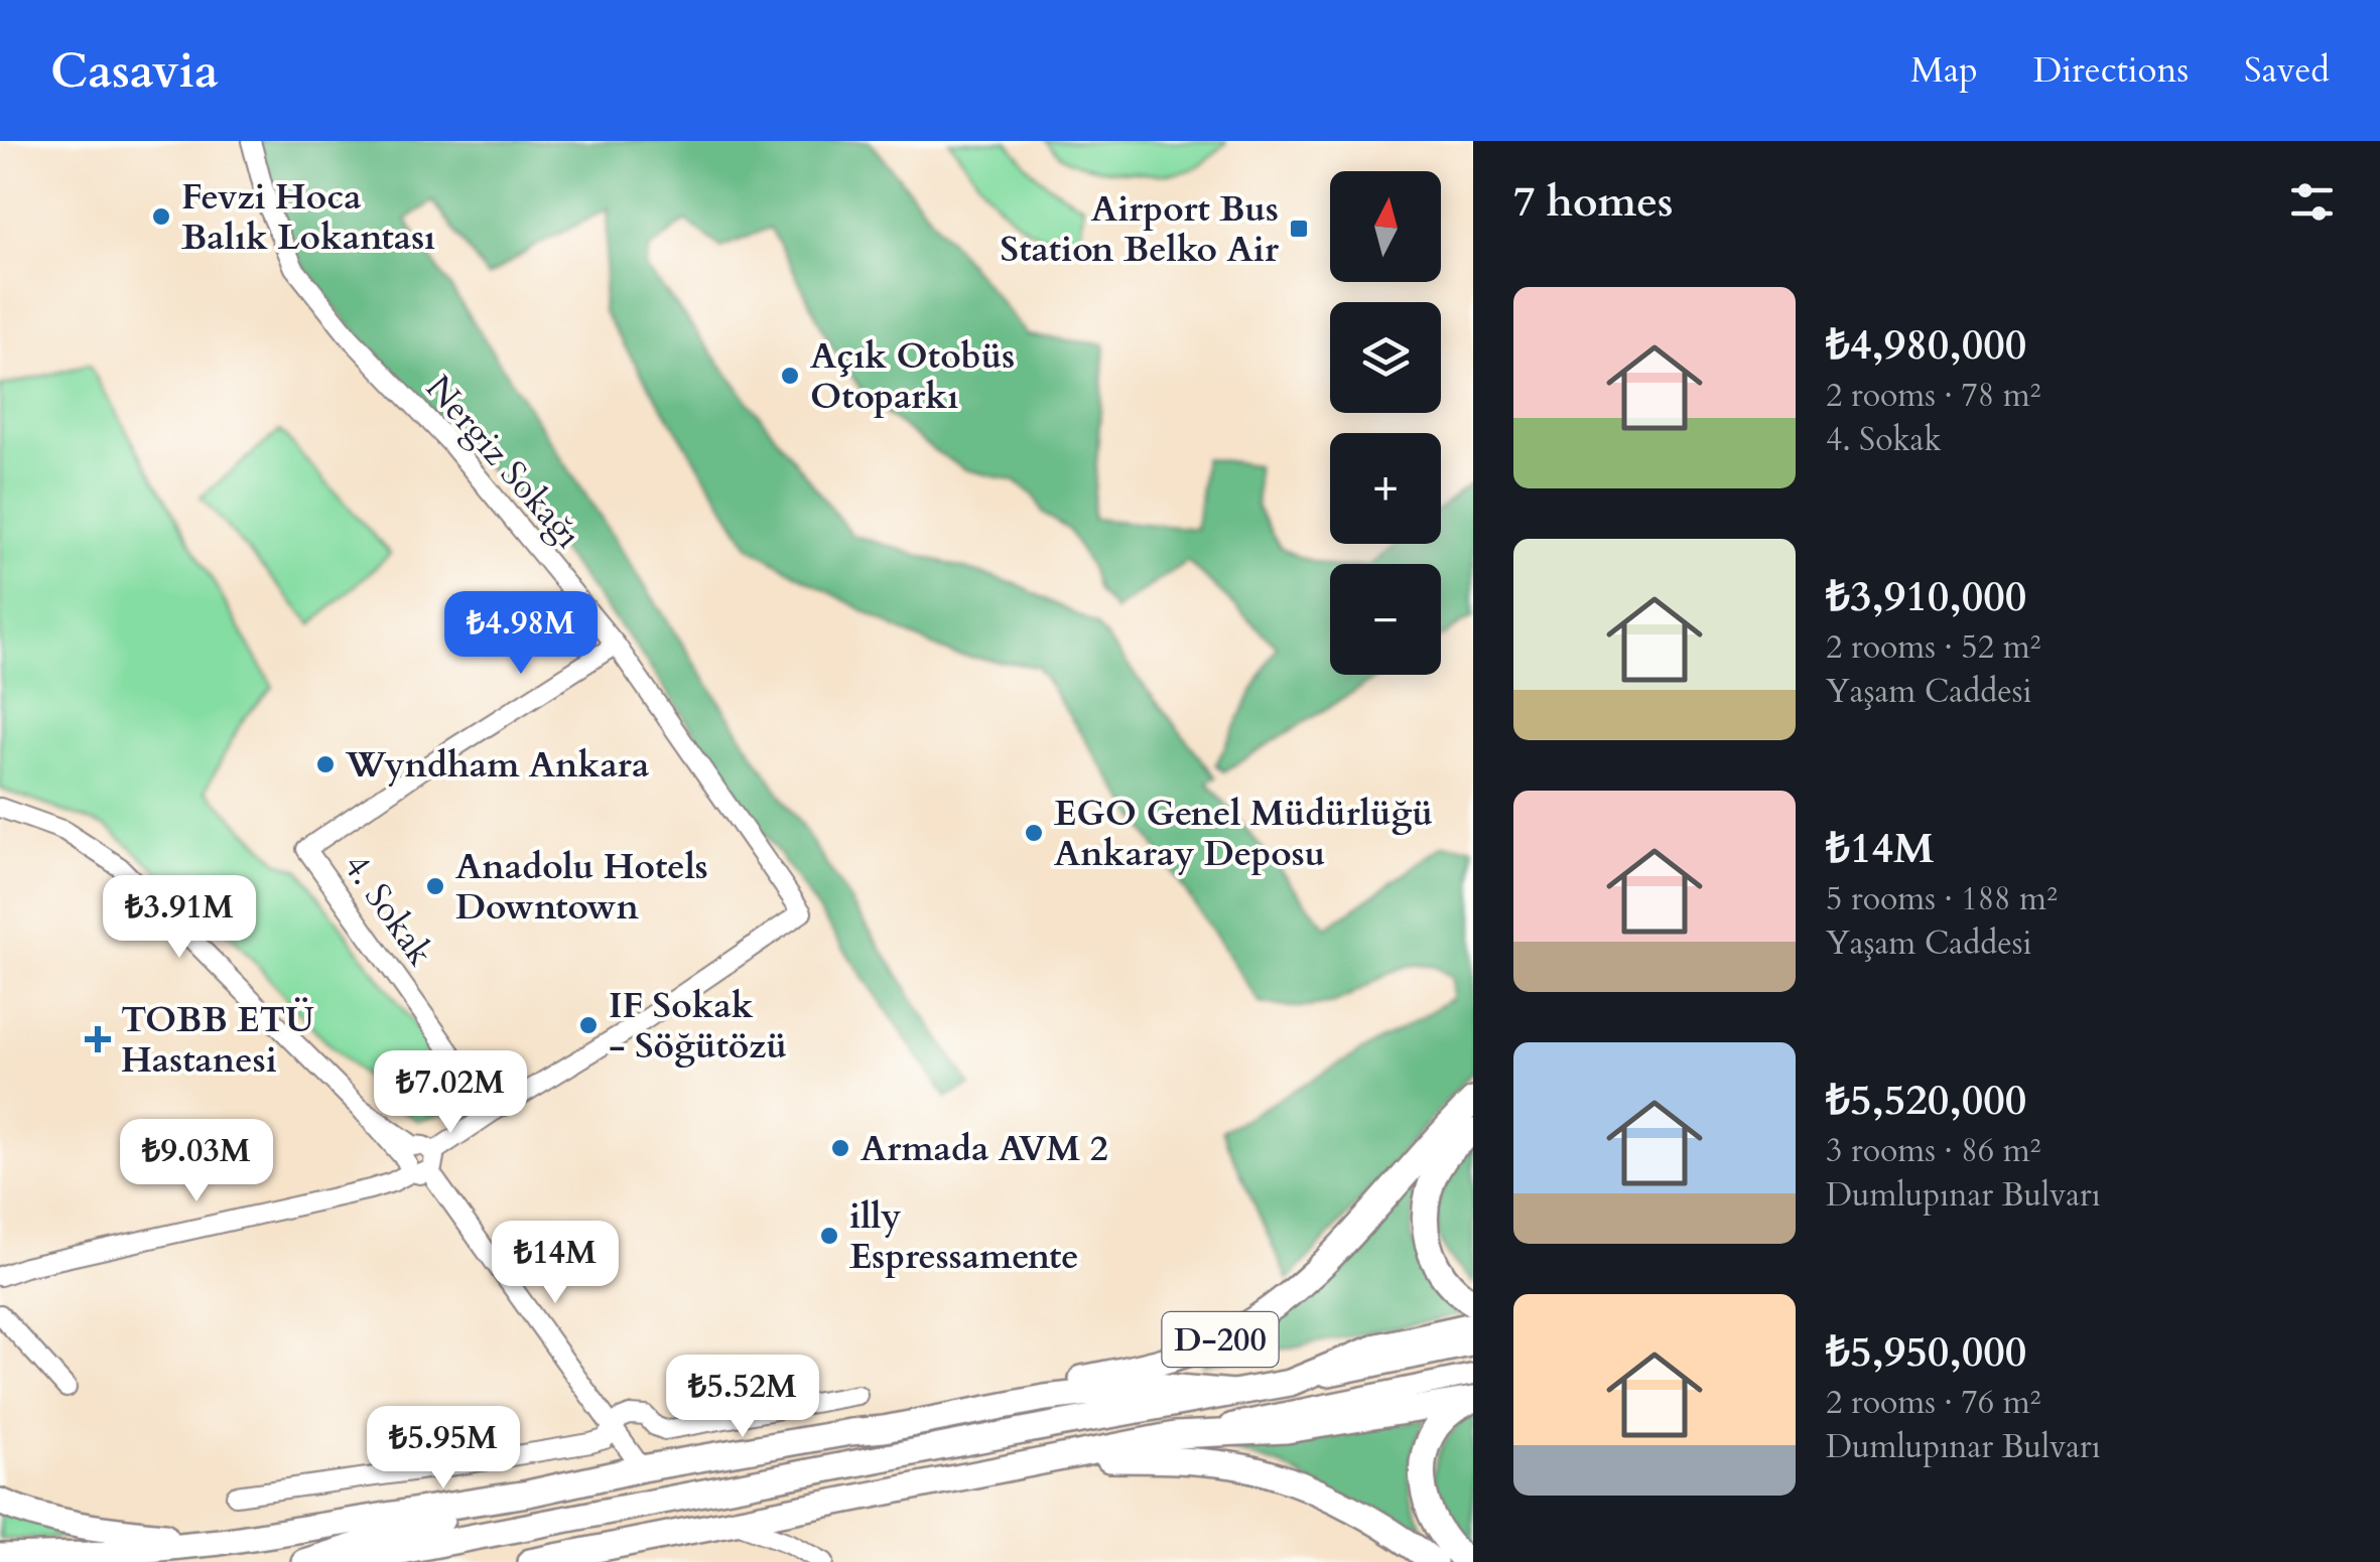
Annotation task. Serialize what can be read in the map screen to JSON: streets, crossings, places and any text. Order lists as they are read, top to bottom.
{
  "streets": {
    "highway": ["D-200"],
    "street": ["Nergiz Sokağı", "4. Sokak"]
  },
  "crossings": [
    ["Nergiz Sokağı", "4. Sokak"]
  ],
  "places": {
    "other": [
      "Fevzi Hoca Balık Lokantası",
      "Açık Otobüs Otoparkı",
      "Wyndham Ankara",
      "EGO Genel Müdürlüğü Ankaray Deposu",
      "Anadolu Hotels Downtown",
      "IF Sokak - Söğütözü",
      "Armada AVM 2",
      "illy Espressamente"
    ],
    "transit": ["Airport Bus Station Belko Air"],
    "health": ["TOBB ETÜ Hastanesi"]
  },
  "north": "top",
  "page": {
    "header": "Casavia",
    "nav": ["Map", "Directions", "Saved"],
    "heading": "7 homes",
    "map_buttons": ["+", "−"],
    "list": [
      {
        "name": "₺4,980,000",
        "note": "2 rooms · 78 m² · 4. Sokak"
      },
      {
        "name": "₺3,910,000",
        "note": "2 rooms · 52 m² · Yaşam Caddesi"
      },
      {
        "name": "₺14M",
        "note": "5 rooms · 188 m² · Yaşam Caddesi"
      },
      {
        "name": "₺5,520,000",
        "note": "3 rooms · 86 m² · Dumlupınar Bulvarı"
      },
      {
        "name": "₺5,950,000",
        "note": "2 rooms · 76 m² · Dumlupınar Bulvarı"
      }
    ],
    "price": [
      "₺4.98M",
      "₺3.91M",
      "₺7.02M",
      "₺9.03M",
      "₺14M",
      "₺5.52M",
      "₺5.95M"
    ]
  }
}
